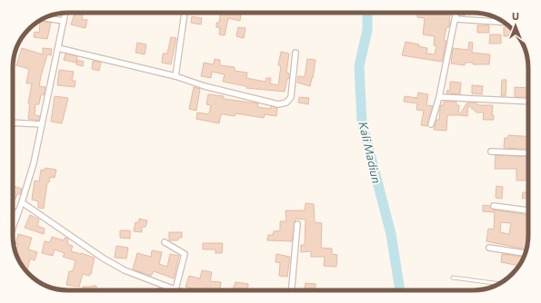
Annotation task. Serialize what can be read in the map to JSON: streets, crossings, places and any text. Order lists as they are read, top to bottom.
{
  "water": ["Kali Madiun"],
  "north": "top"
}
